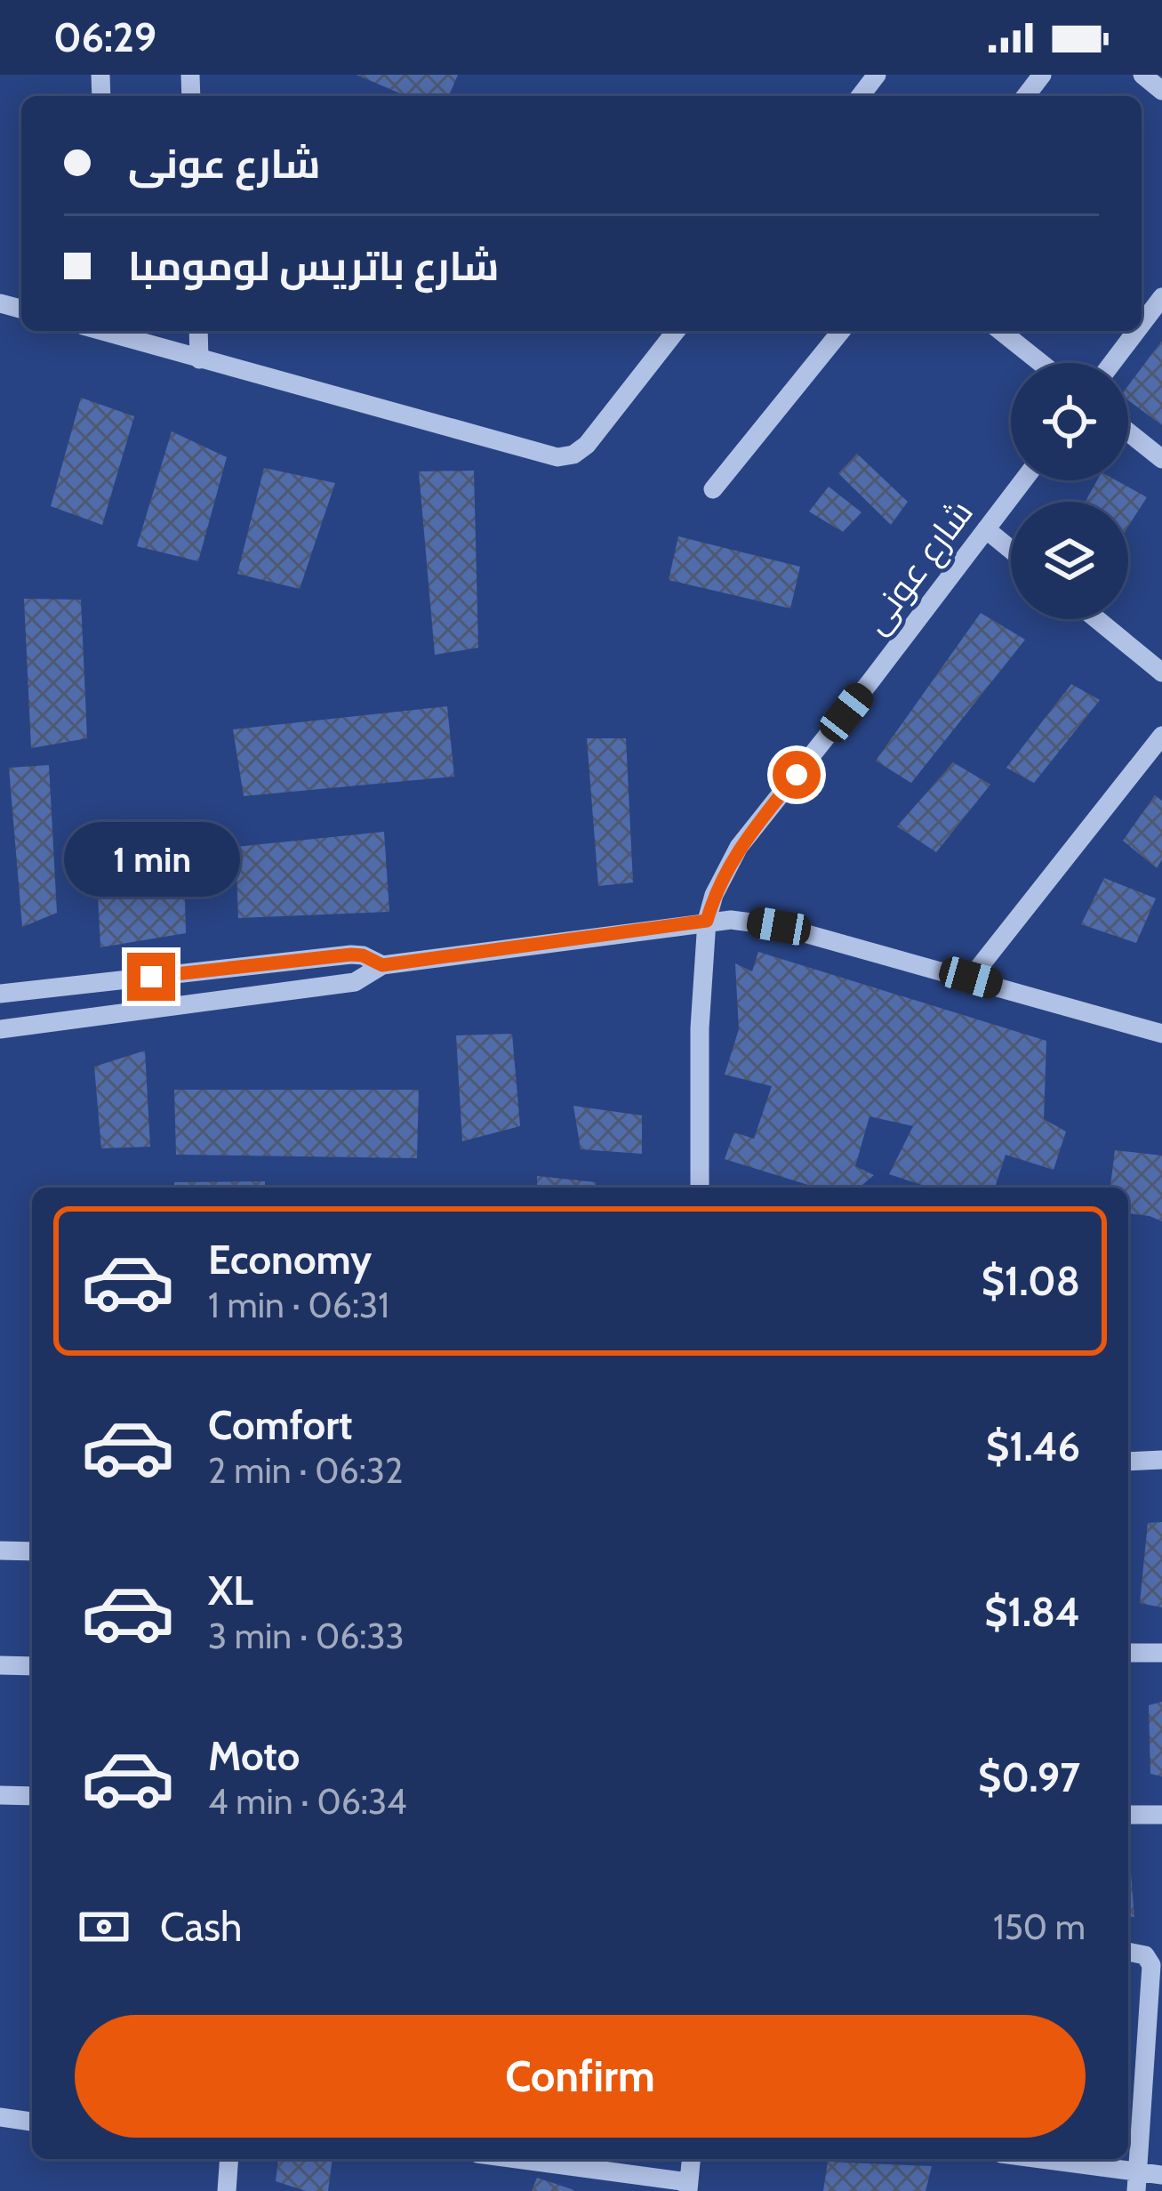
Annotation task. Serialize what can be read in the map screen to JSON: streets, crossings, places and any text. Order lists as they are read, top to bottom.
{
  "streets": {
    "street": ["شارع عونى"]
  },
  "page": {
    "status": "06:29",
    "banner": ["شارع عونى", "شارع باتريس لومومبا"],
    "bubble": "1 min",
    "list": [
      {
        "name": "Economy",
        "note": "1 min · 06:31",
        "value": "$1.08"
      },
      {
        "name": "Comfort",
        "note": "2 min · 06:32",
        "value": "$1.46"
      },
      {
        "name": "XL",
        "note": "3 min · 06:33",
        "value": "$1.84"
      },
      {
        "name": "Moto",
        "note": "4 min · 06:34",
        "value": "$0.97"
      }
    ],
    "pay": ["Cash", "150 m"],
    "buttons": "Confirm"
  }
}
